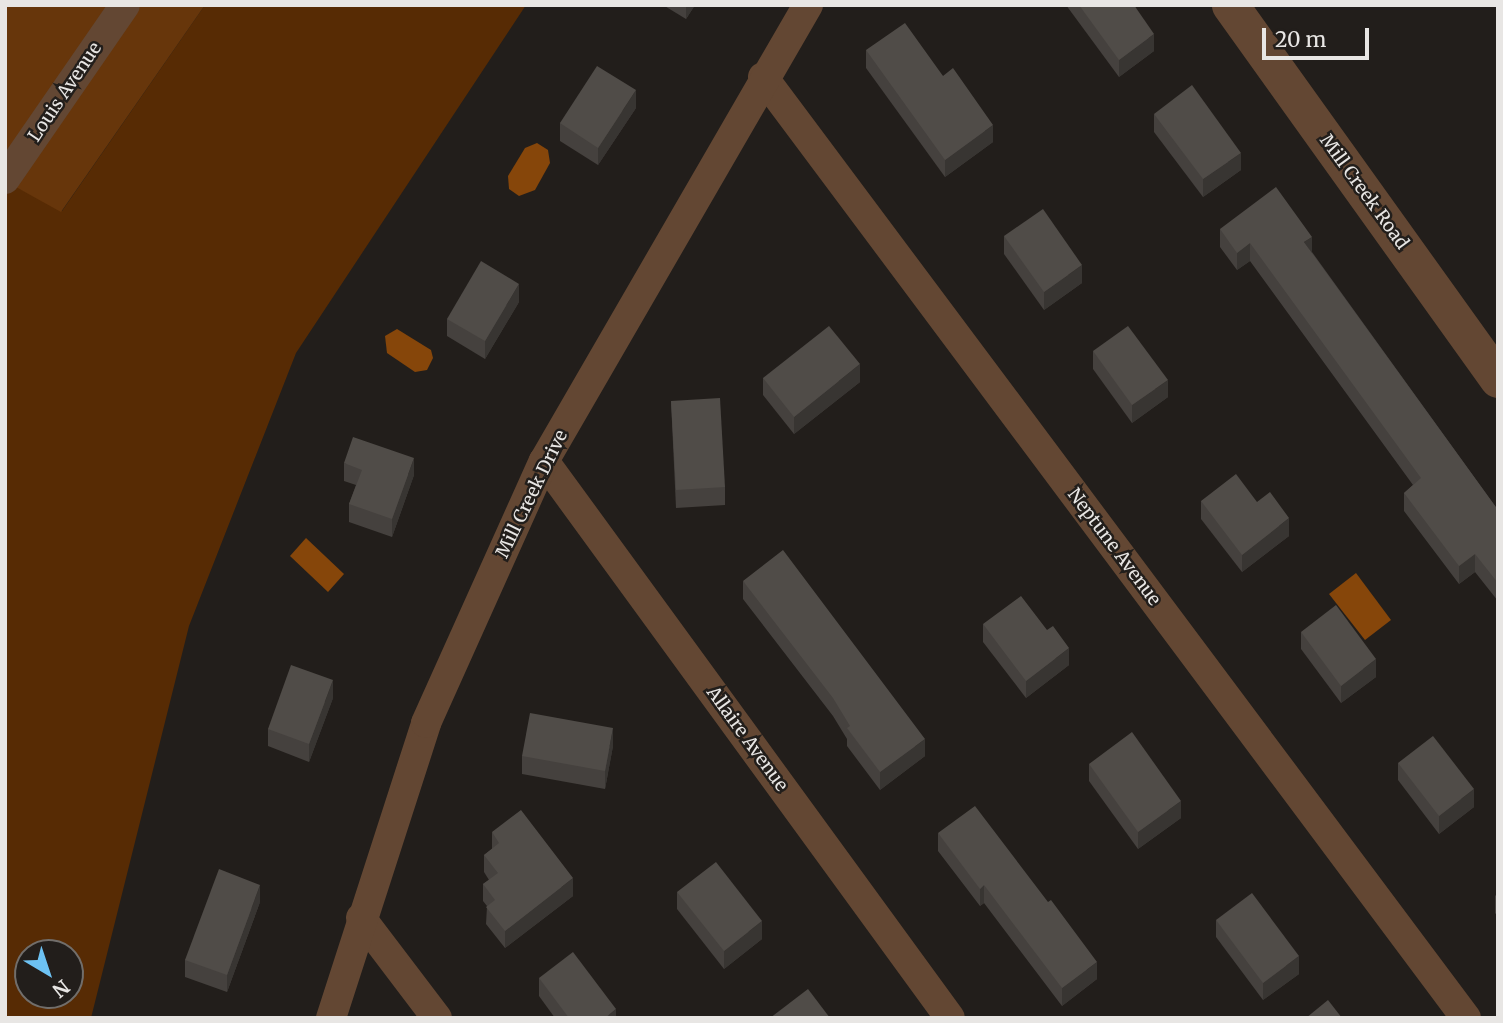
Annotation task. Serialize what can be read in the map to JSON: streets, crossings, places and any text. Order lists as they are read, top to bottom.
{
  "streets": {
    "street": [
      "Louis Avenue",
      "Mill Creek Road",
      "Mill Creek Drive",
      "Neptune Avenue",
      "Allaire Avenue"
    ]
  },
  "crossings": [
    ["Mill Creek Drive", "Neptune Avenue"],
    ["Mill Creek Drive", "Allaire Avenue"]
  ],
  "scale_bar": "20 m",
  "north": "bottom right"
}
